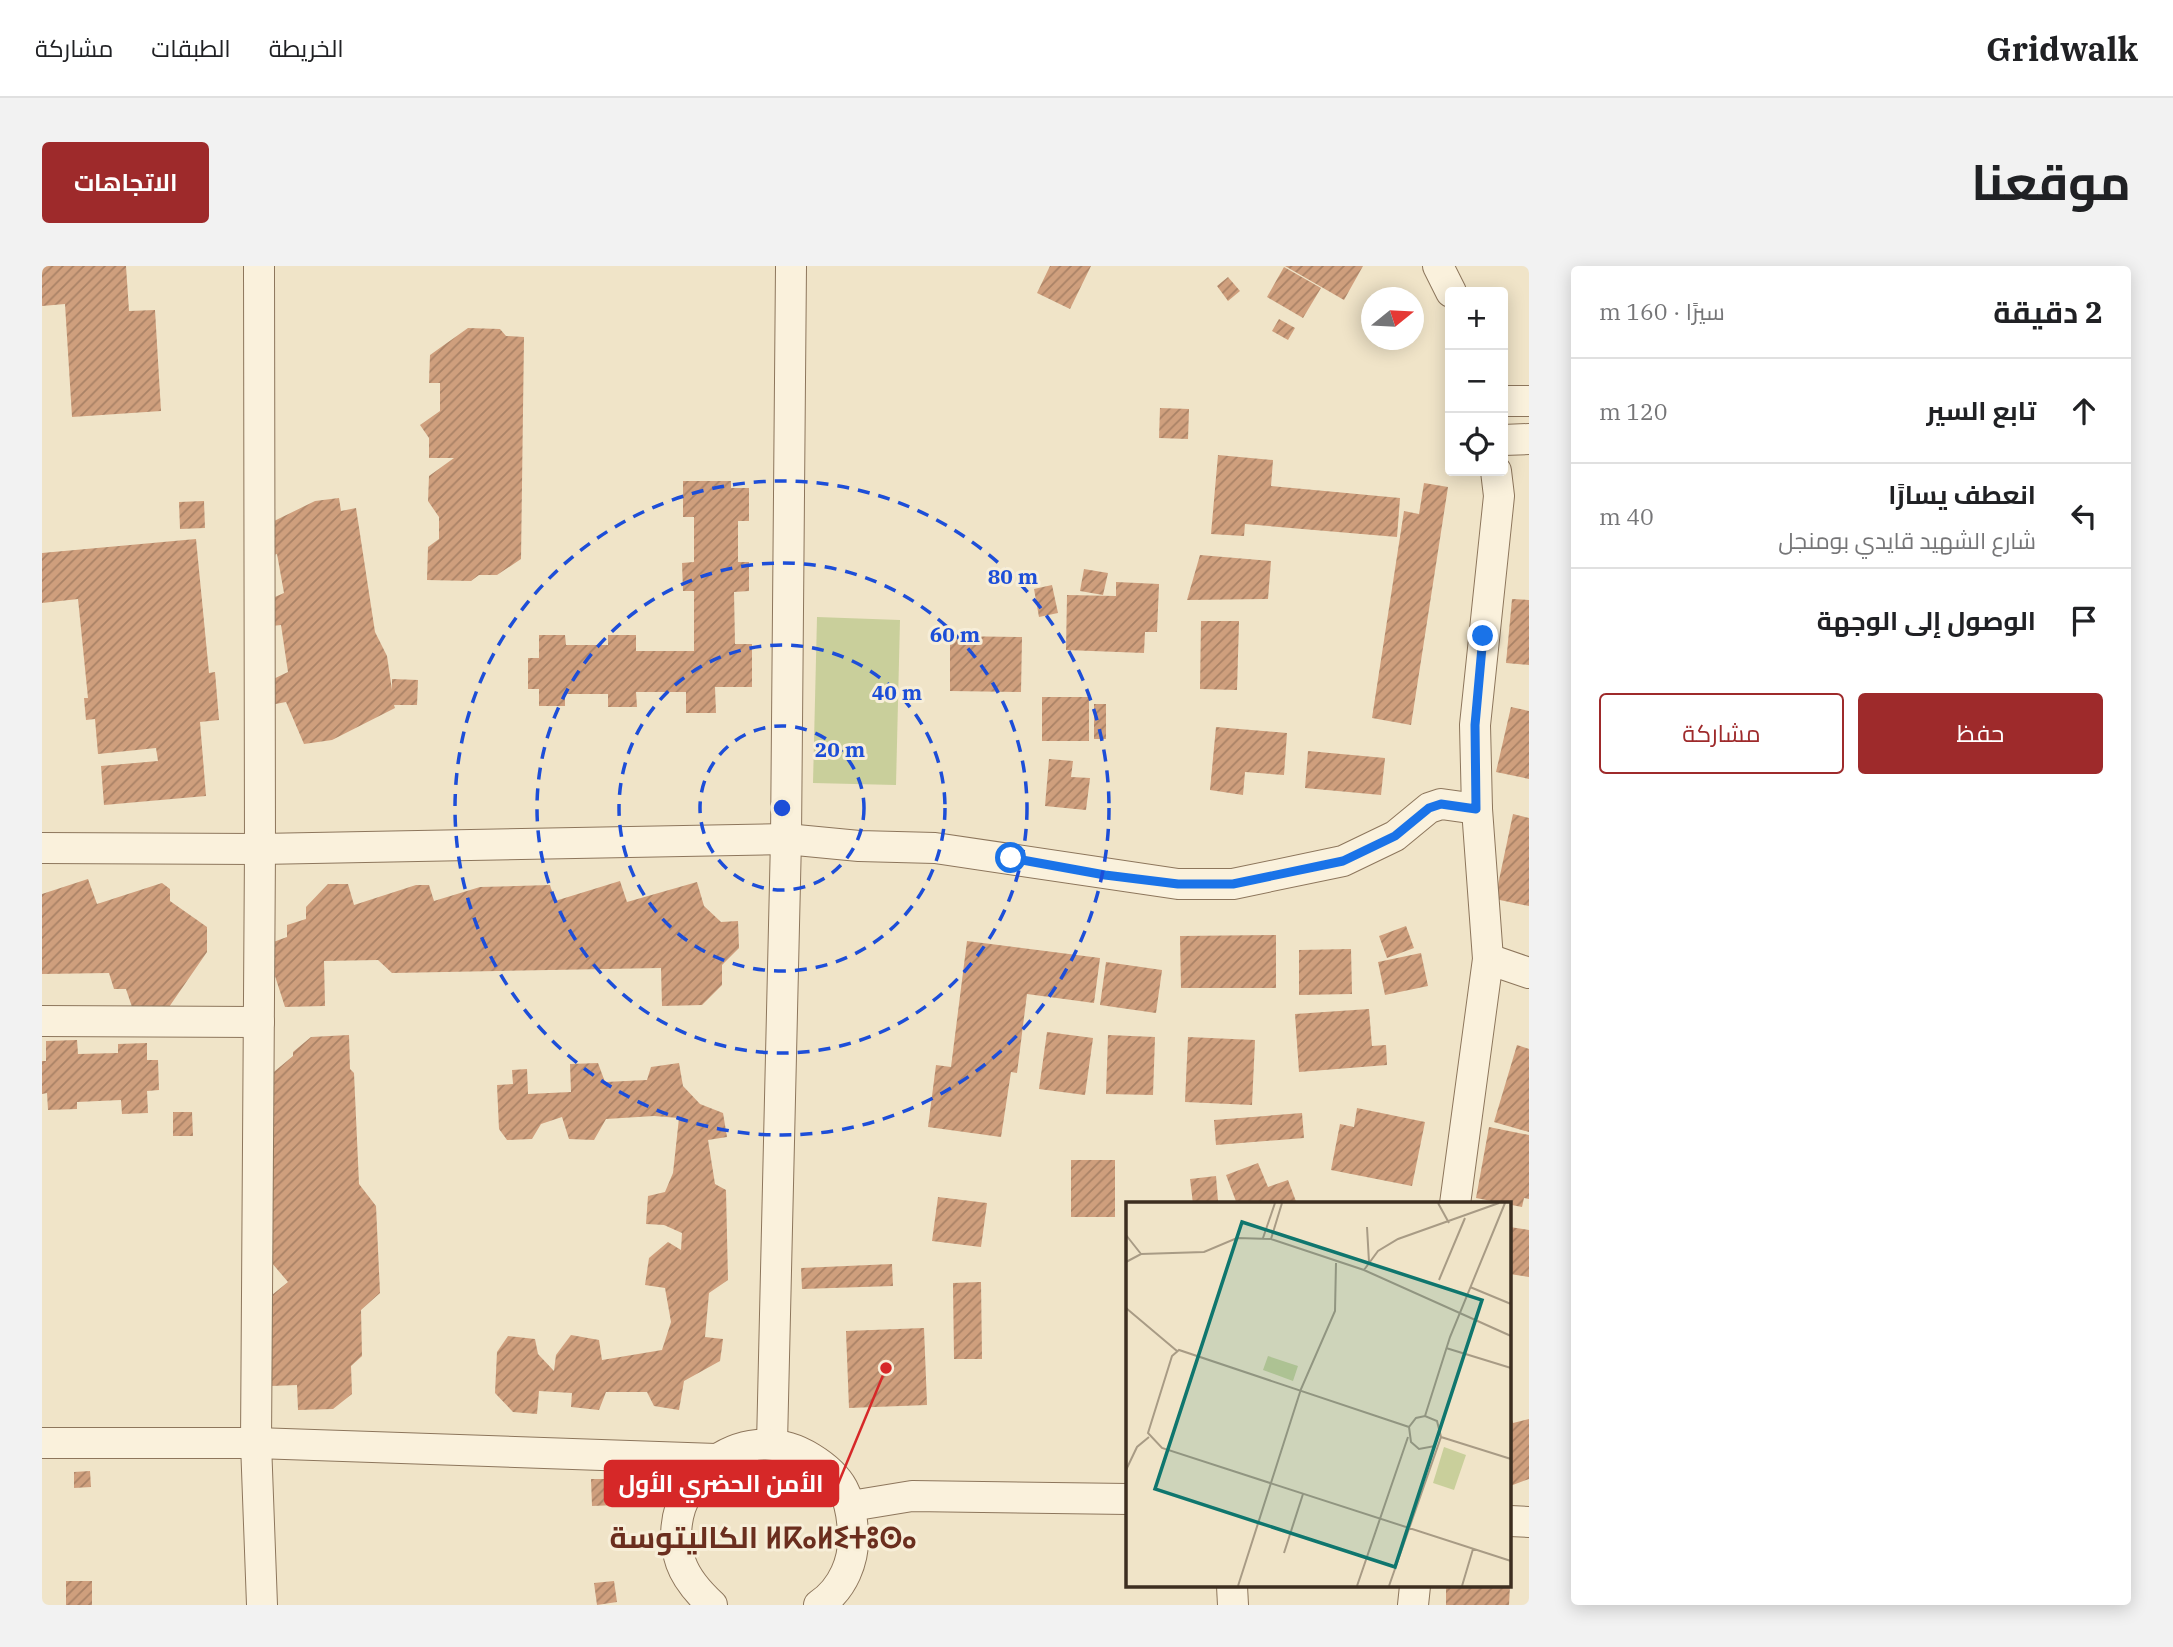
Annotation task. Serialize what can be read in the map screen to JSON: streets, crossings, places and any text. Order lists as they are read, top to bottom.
{
  "districts": ["الكاليتوسة ⵍⴽⴰⵍⵉⵜⵓⵙⴰ"],
  "places": ["الأمن الحضري الأول"],
  "north": "right",
  "page": {
    "header": "Gridwalk",
    "nav": ["الخريطة", "الطبقات", "مشاركة"],
    "title": "موقعنا",
    "buttons": [
      "الاتجاهات",
      ["حفظ", "مشاركة"]
    ],
    "heading": ["2 دقيقة", "سيرًا · 160 m"],
    "map_buttons": ["+", "−"],
    "list": [
      ["تابع السير", "120 m"],
      ["انعطف يسارًا", "شارع الشهيد قايدي بومنجل", "40 m"],
      "الوصول إلى الوجهة"
    ]
  },
  "rings": [
    "80 m",
    "60 m",
    "40 m",
    "20 m"
  ]
}
